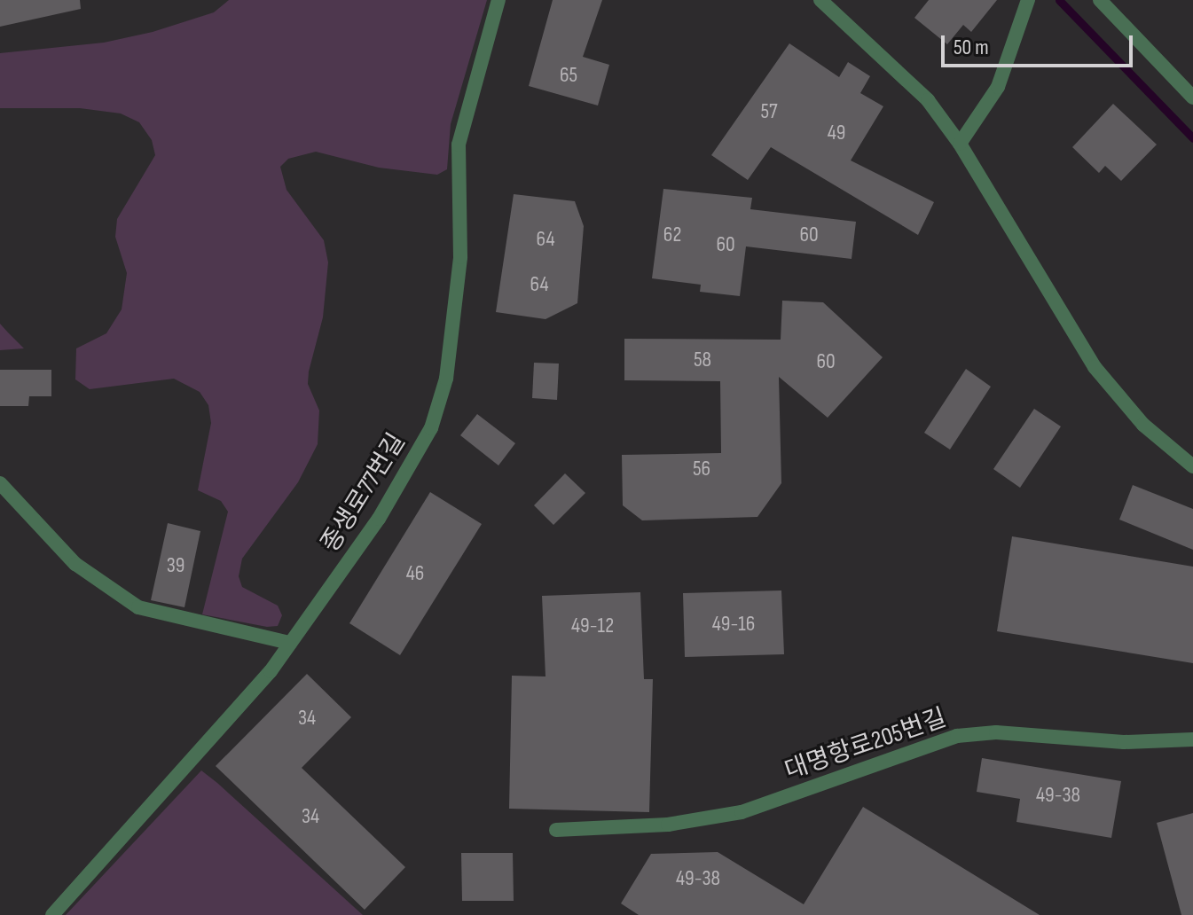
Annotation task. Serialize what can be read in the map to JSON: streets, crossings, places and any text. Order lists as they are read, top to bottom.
{
  "streets": {
    "lane": ["종생로77번길", "대명항로205번길"]
  },
  "house_numbers": [
    "65",
    "57",
    "49",
    "62",
    "60",
    "64",
    "60",
    "64",
    "58",
    "60",
    "56",
    "39",
    "46",
    "49-16",
    "49-12",
    "34",
    "49-38",
    "34",
    "49-38"
  ],
  "scale_bar": "50 m"
}
